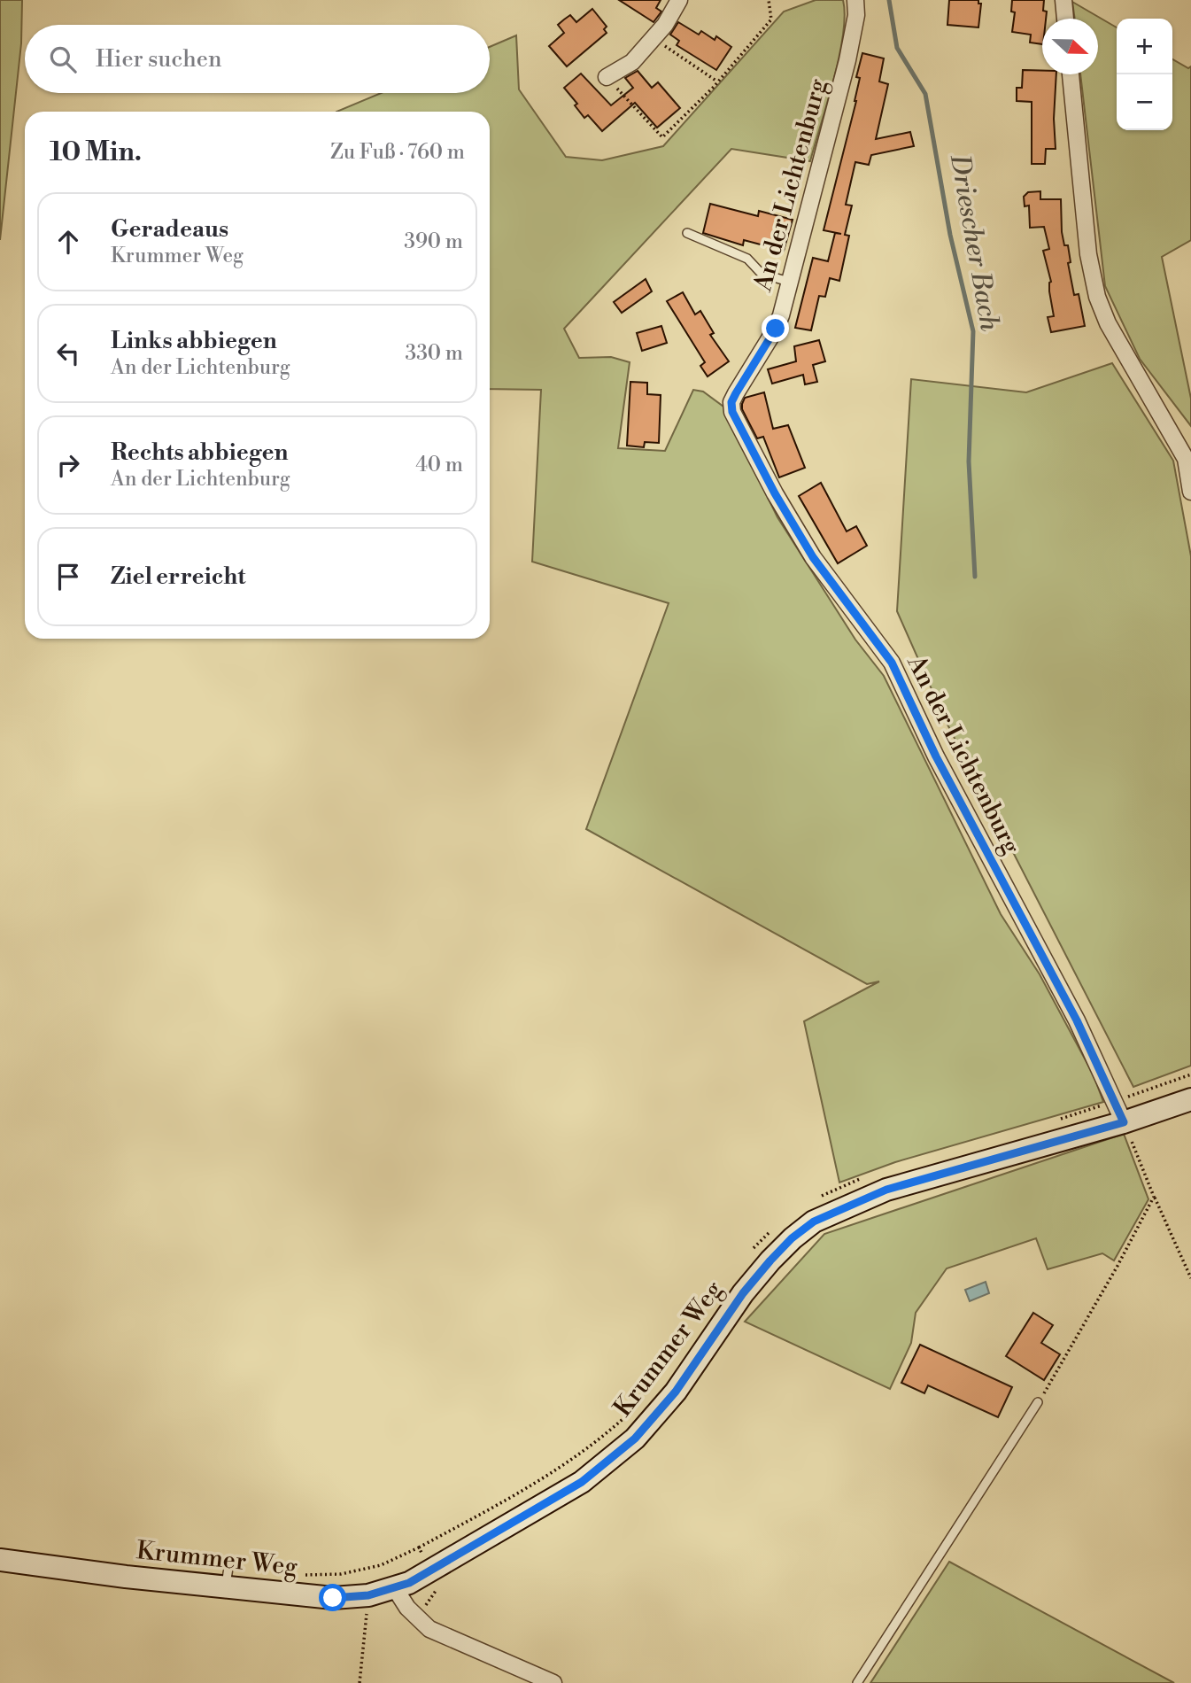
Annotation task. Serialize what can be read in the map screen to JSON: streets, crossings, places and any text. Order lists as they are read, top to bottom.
{
  "streets": {
    "main road": ["Krummer Weg"],
    "street": ["An der Lichtenburg"]
  },
  "crossings": [
    ["An der Lichtenburg", "Krummer Weg"]
  ],
  "water": ["Driescher Bach"],
  "north": "right",
  "page": {
    "map_buttons": ["+", "−"],
    "search": "Hier suchen",
    "heading": ["10 Min.", "Zu Fuß · 760 m"],
    "list": [
      ["Geradeaus", "Krummer Weg", "390 m"],
      ["Links abbiegen", "An der Lichtenburg", "330 m"],
      ["Rechts abbiegen", "An der Lichtenburg", "40 m"],
      "Ziel erreicht"
    ]
  }
}
